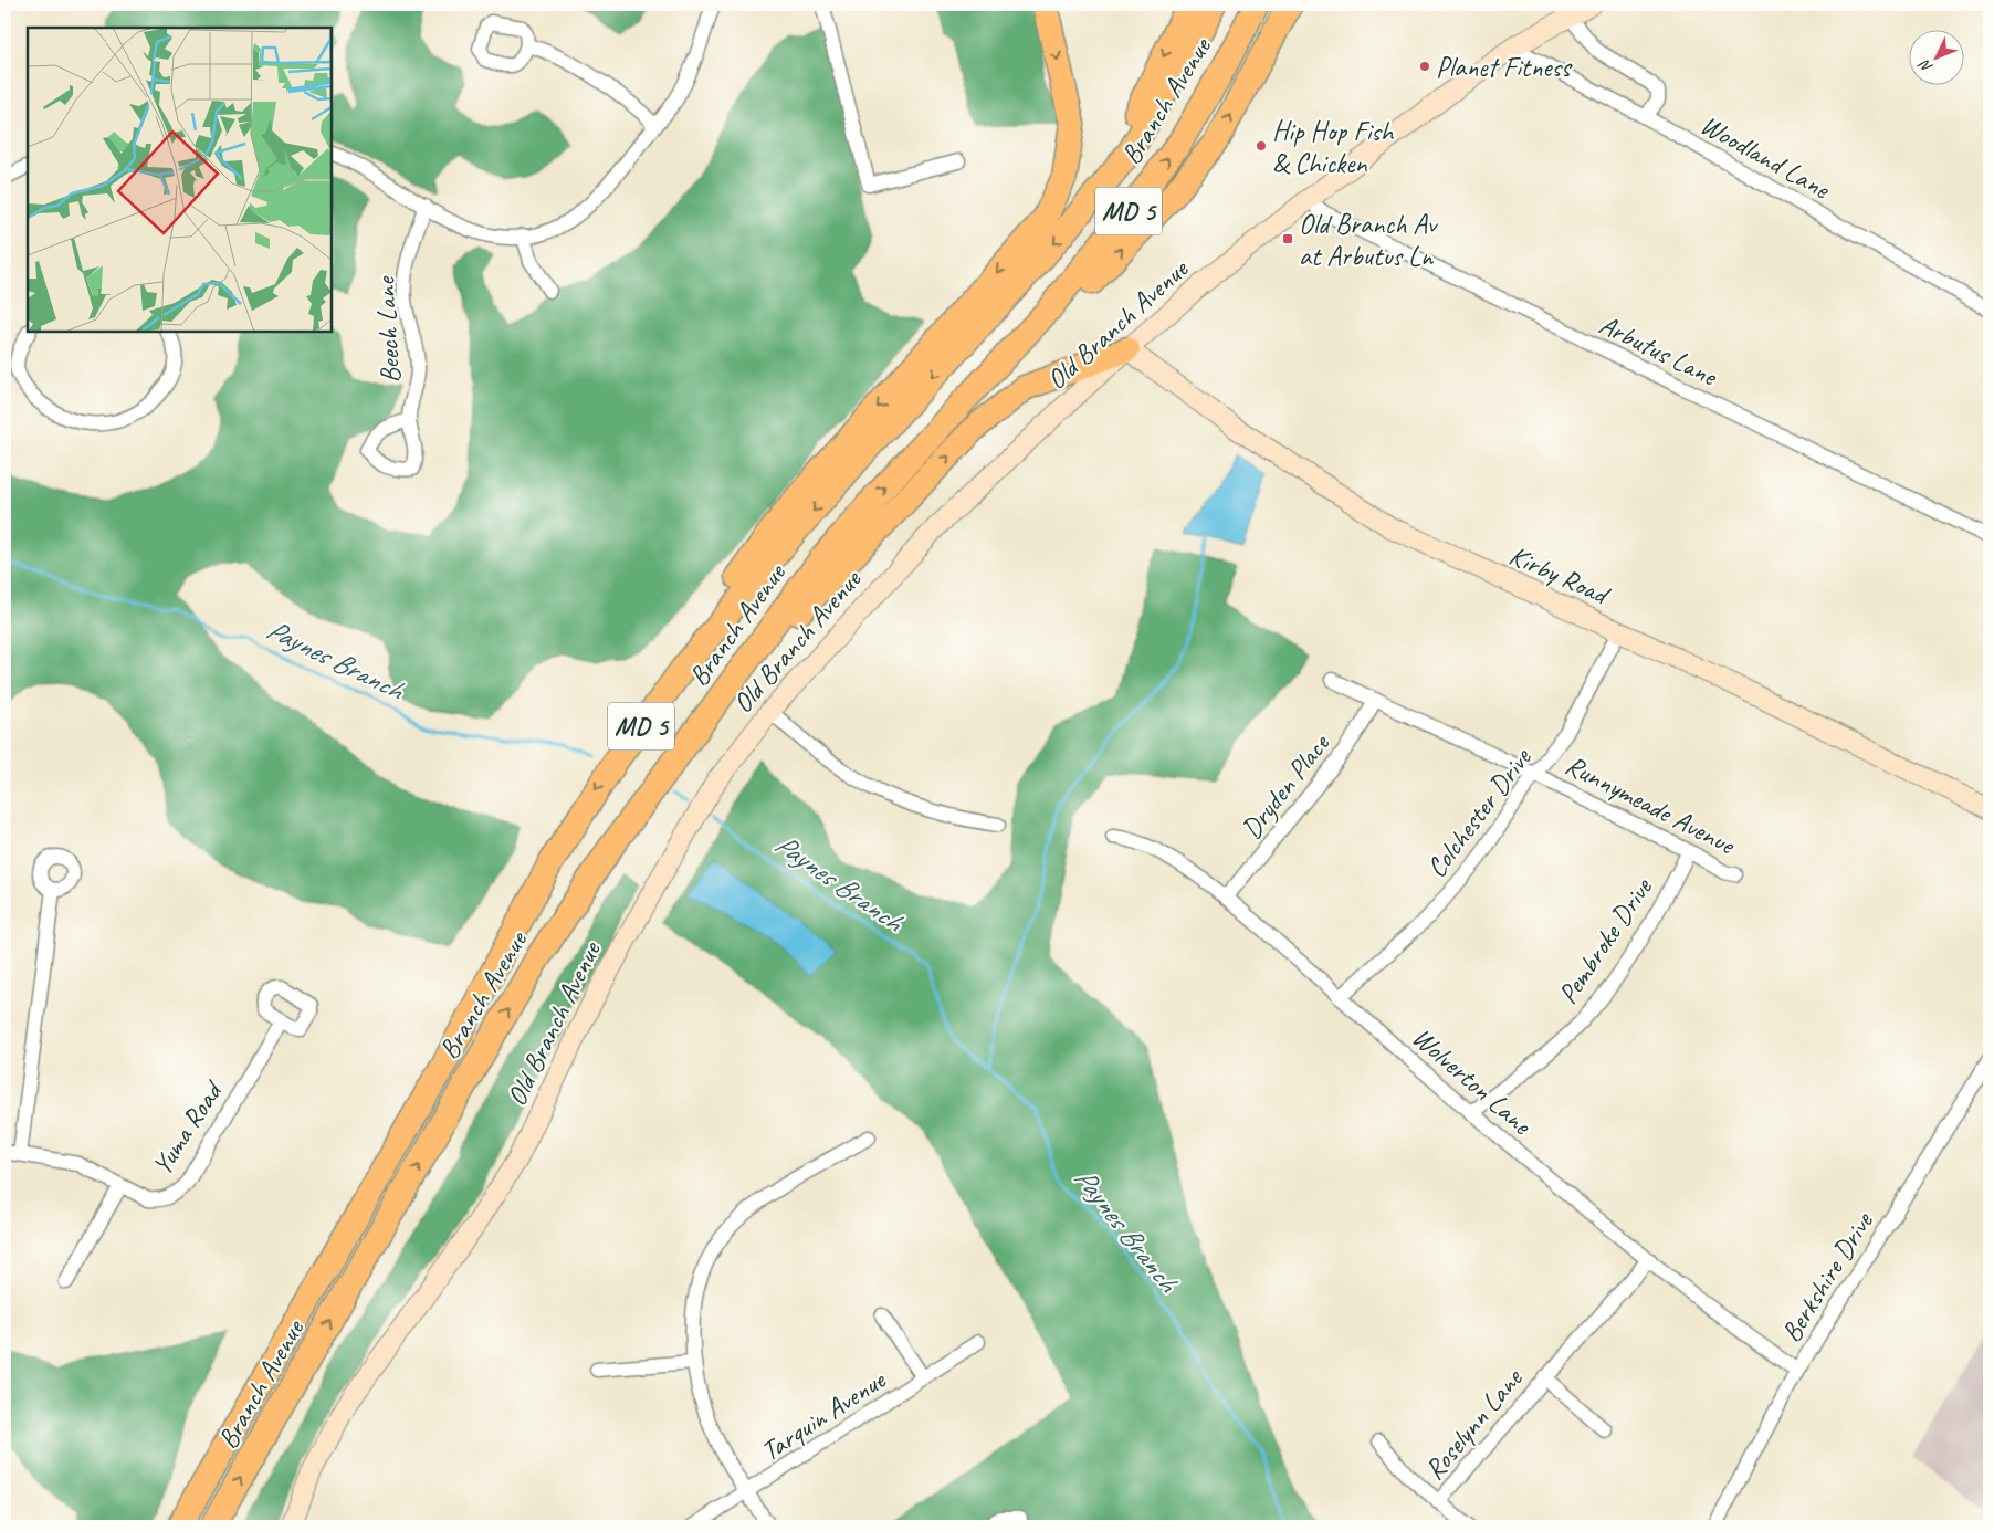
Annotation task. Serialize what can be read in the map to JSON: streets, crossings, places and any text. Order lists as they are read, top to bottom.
{
  "streets": {
    "highway": ["Branch Avenue", "MD 5"],
    "main road": ["Old Branch Avenue", "Kirby Road"],
    "street": [
      "Woodland Lane",
      "Beech Lane",
      "Arbutus Lane",
      "Dryden Place",
      "Runnymeade Avenue",
      "Colchester Drive",
      "Pembroke Drive",
      "Wolverton Lane",
      "Yuma Road",
      "Berkshire Drive",
      "Tarquin Avenue",
      "Roselynn Lane"
    ]
  },
  "crossings": [
    ["Woodland Lane", "Old Branch Avenue"],
    ["Old Branch Avenue", "Arbutus Lane"],
    ["Old Branch Avenue", "Kirby Road"],
    ["Kirby Road", "Colchester Drive"],
    ["Dryden Place", "Runnymeade Avenue"],
    ["Dryden Place", "Wolverton Lane"],
    ["Runnymeade Avenue", "Colchester Drive"],
    ["Runnymeade Avenue", "Pembroke Drive"],
    ["Colchester Drive", "Wolverton Lane"],
    ["Pembroke Drive", "Wolverton Lane"],
    ["Wolverton Lane", "Berkshire Drive"],
    ["Wolverton Lane", "Roselynn Lane"]
  ],
  "water": ["Paynes Branch"],
  "places": {
    "other": ["Planet Fitness", "Hip Hop Fish & Chicken"],
    "transit": ["Old Branch Av at Arbutus Ln"]
  },
  "north": "bottom left"
}
